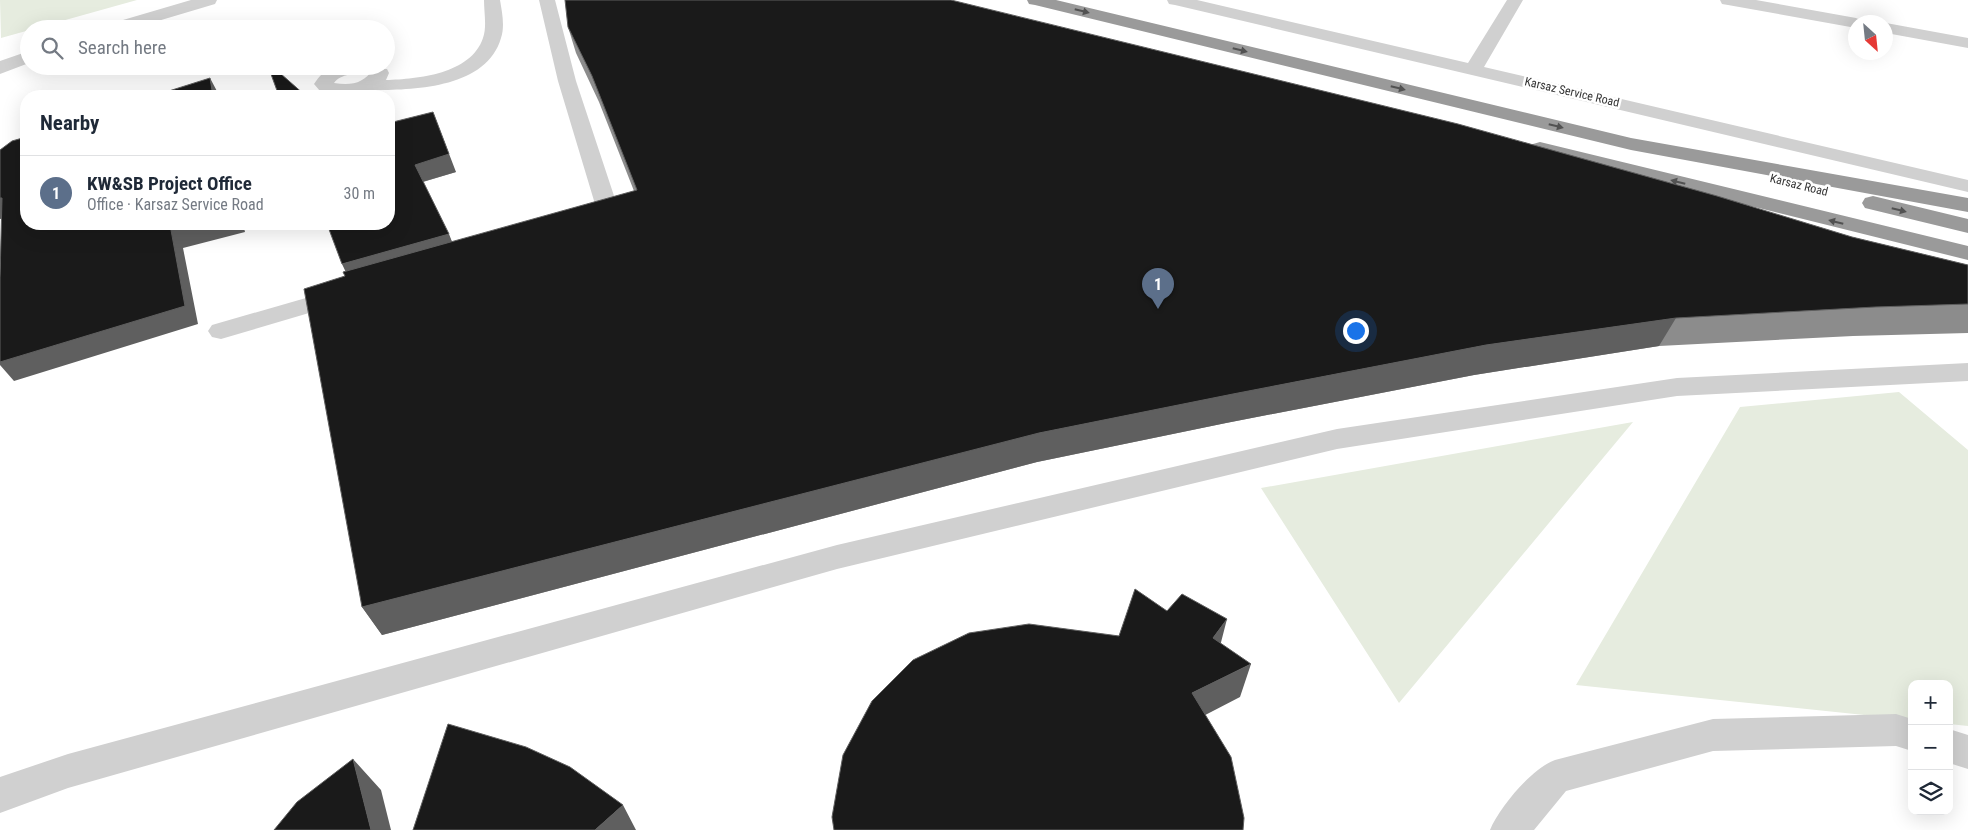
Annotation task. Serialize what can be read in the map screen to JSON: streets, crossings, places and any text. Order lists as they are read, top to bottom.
{
  "streets": {
    "highway": ["Karsaz Road"],
    "street": ["Karsaz Service Road"]
  },
  "north": "bottom right",
  "page": {
    "search": "Search here",
    "heading": "Nearby",
    "list": [
      {
        "mark": "1",
        "name": "KW&SB Project Office",
        "note": "Office · Karsaz Service Road",
        "value": "30 m"
      }
    ],
    "pins": "1",
    "map_buttons": ["+", "−"]
  }
}
